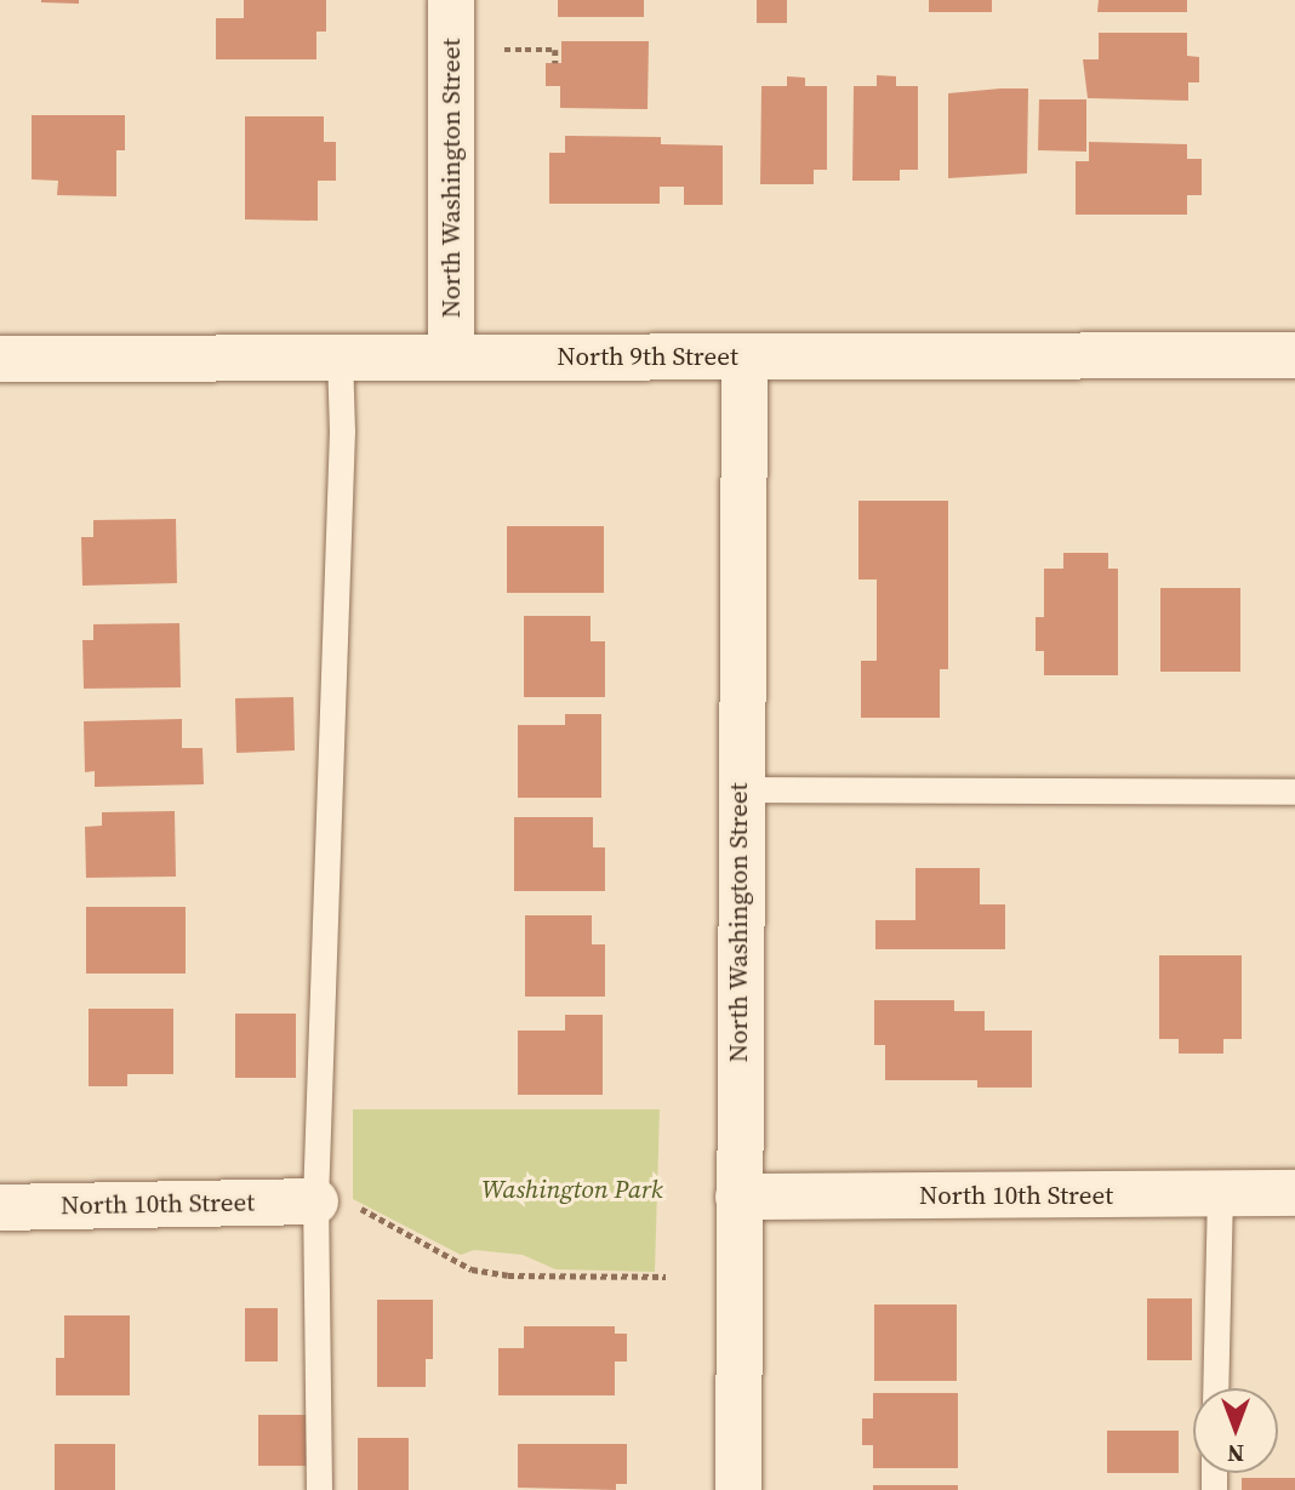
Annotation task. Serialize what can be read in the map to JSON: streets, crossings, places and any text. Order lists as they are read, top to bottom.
{
  "streets": {
    "street": ["North Washington Street", "North 9th Street", "North 10th Street"]
  },
  "crossings": [
    ["North Washington Street", "North 9th Street"],
    ["North Washington Street", "North 10th Street"]
  ],
  "parks": ["Washington Park"],
  "north": "bottom"
}
